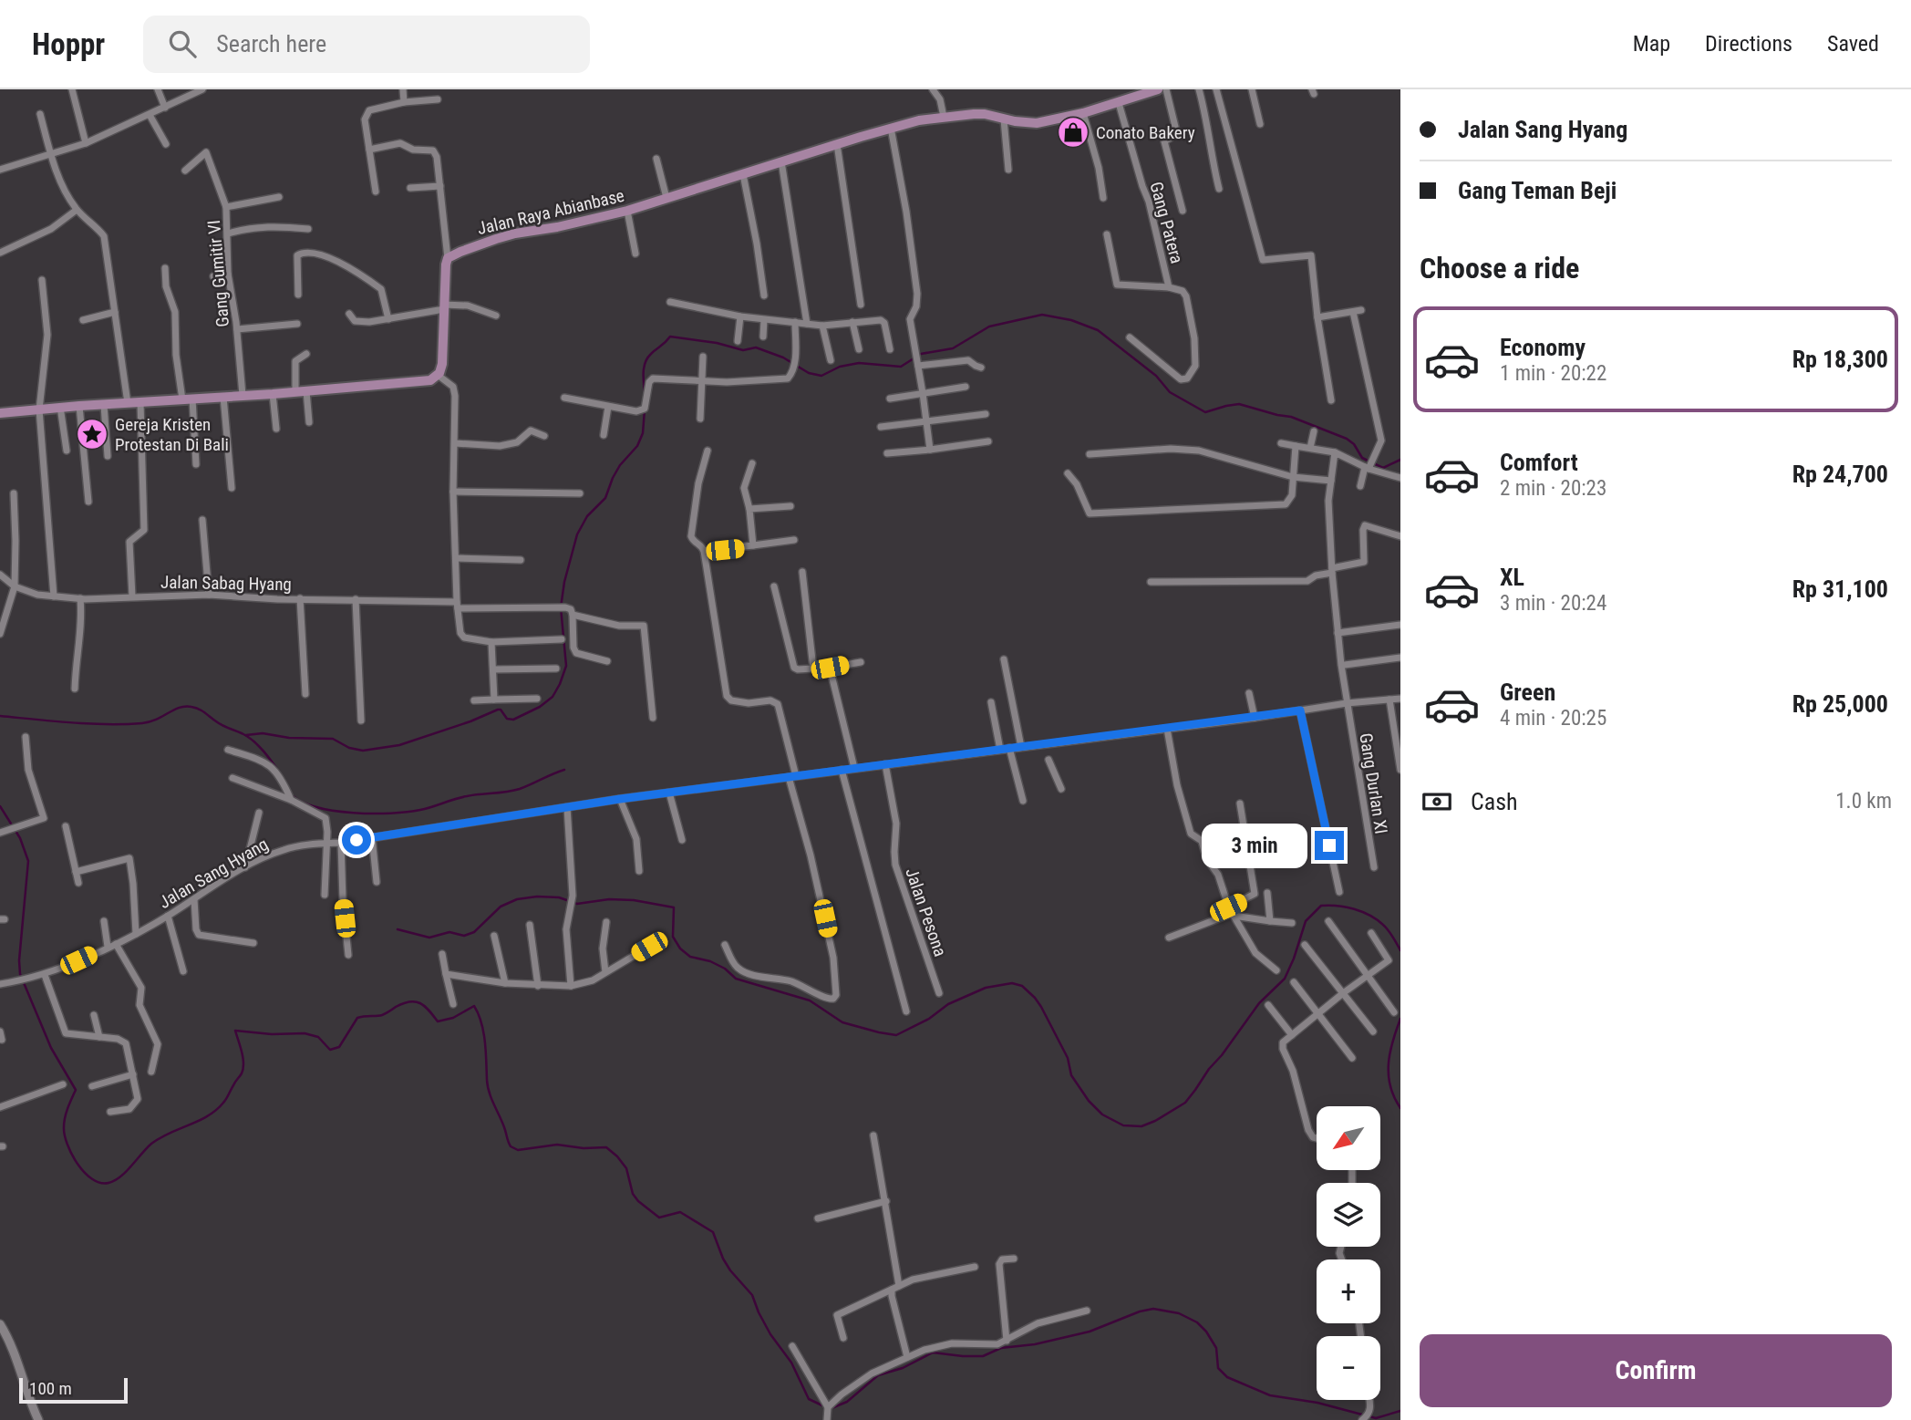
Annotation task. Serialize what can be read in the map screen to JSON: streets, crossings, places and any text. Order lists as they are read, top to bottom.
{
  "streets": {
    "main road": ["Jalan Raya Abianbase"],
    "street": [
      "Gang Patera",
      "Gang Gumitir VI",
      "Jalan Sabag Hyang",
      "Gang DurIan XI",
      "Jalan Sang Hyang",
      "Jalan Pesona"
    ]
  },
  "crossings": [
    ["Jalan Raya Abianbase", "Gang Patera"],
    ["Gang DurIan XI", "Jalan Sang Hyang"],
    ["Jalan Sang Hyang", "Jalan Pesona"]
  ],
  "places": {
    "shop": ["Conato Bakery"],
    "place": ["Gereja Kristen Protestan Di Bali"]
  },
  "scale_bar": "100 m",
  "north": "bottom left",
  "page": {
    "header": "Hoppr",
    "search": "Search here",
    "nav": ["Map", "Directions", "Saved"],
    "banner": ["Jalan Sang Hyang", "Gang Teman Beji"],
    "heading": "Choose a ride",
    "list": [
      {
        "name": "Economy",
        "note": "1 min · 20:22",
        "value": "Rp 18,300"
      },
      {
        "name": "Comfort",
        "note": "2 min · 20:23",
        "value": "Rp 24,700"
      },
      {
        "name": "XL",
        "note": "3 min · 20:24",
        "value": "Rp 31,100"
      },
      {
        "name": "Green",
        "note": "4 min · 20:25",
        "value": "Rp 25,000"
      }
    ],
    "pay": ["Cash", "1.0 km"],
    "bubble": "3 min",
    "map_buttons": ["+", "−"],
    "buttons": "Confirm",
    "scale": "100 m"
  }
}
